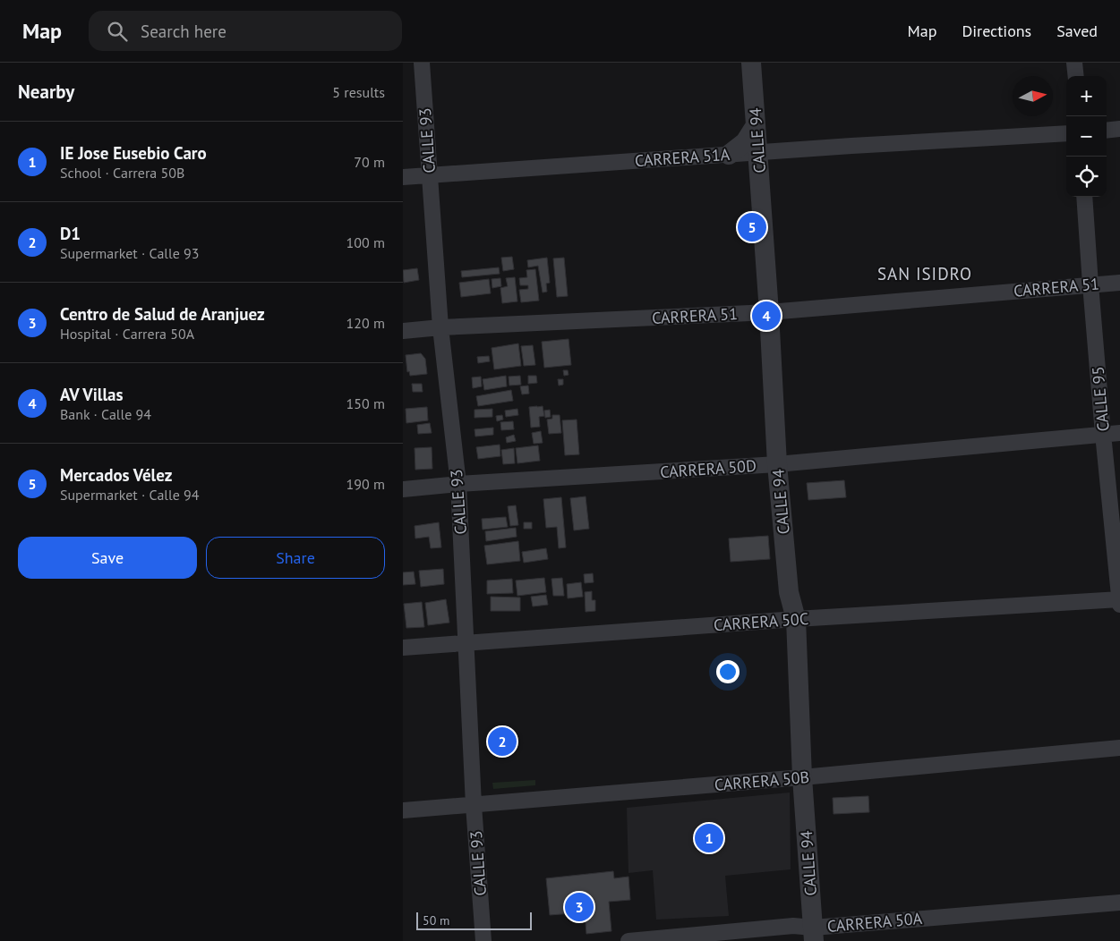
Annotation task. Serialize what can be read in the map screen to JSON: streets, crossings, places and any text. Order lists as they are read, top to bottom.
{
  "streets": {
    "street": [
      "CALLE 93",
      "CALLE 94",
      "CARRERA 51A",
      "CARRERA 51",
      "CALLE 95",
      "CARRERA 50D",
      "CARRERA 50C",
      "CARRERA 50B",
      "CARRERA 50A"
    ]
  },
  "crossings": [
    ["CALLE 93", "CARRERA 51A"],
    ["CALLE 93", "CARRERA 51"],
    ["CALLE 93", "CARRERA 50D"],
    ["CALLE 93", "CARRERA 50C"],
    ["CALLE 93", "CARRERA 50B"],
    ["CALLE 94", "CARRERA 51A"],
    ["CALLE 94", "CARRERA 51"],
    ["CALLE 94", "CARRERA 50D"],
    ["CALLE 94", "CARRERA 50C"],
    ["CALLE 94", "CARRERA 50B"],
    ["CALLE 94", "CARRERA 50A"],
    ["CARRERA 51", "CALLE 95"],
    ["CALLE 95", "CARRERA 50D"],
    ["CALLE 95", "CARRERA 50C"]
  ],
  "districts": ["SAN ISIDRO"],
  "scale_bar": "50 m",
  "north": "right",
  "page": {
    "header": "Map",
    "search": "Search here",
    "nav": ["Map", "Directions", "Saved"],
    "heading": ["Nearby", "5 results"],
    "map_buttons": ["+", "−"],
    "list": [
      {
        "mark": "1",
        "name": "IE Jose Eusebio Caro",
        "note": "School · Carrera 50B",
        "value": "70 m"
      },
      {
        "mark": "2",
        "name": "D1",
        "note": "Supermarket · Calle 93",
        "value": "100 m"
      },
      {
        "mark": "3",
        "name": "Centro de Salud de Aranjuez",
        "note": "Hospital · Carrera 50A",
        "value": "120 m"
      },
      {
        "mark": "4",
        "name": "AV Villas",
        "note": "Bank · Calle 94",
        "value": "150 m"
      },
      {
        "mark": "5",
        "name": "Mercados Vélez",
        "note": "Supermarket · Calle 94",
        "value": "190 m"
      }
    ],
    "pins": [
      "5",
      "4",
      "2",
      "1",
      "3"
    ],
    "buttons": ["Save", "Share"],
    "scale": "50 m"
  }
}
